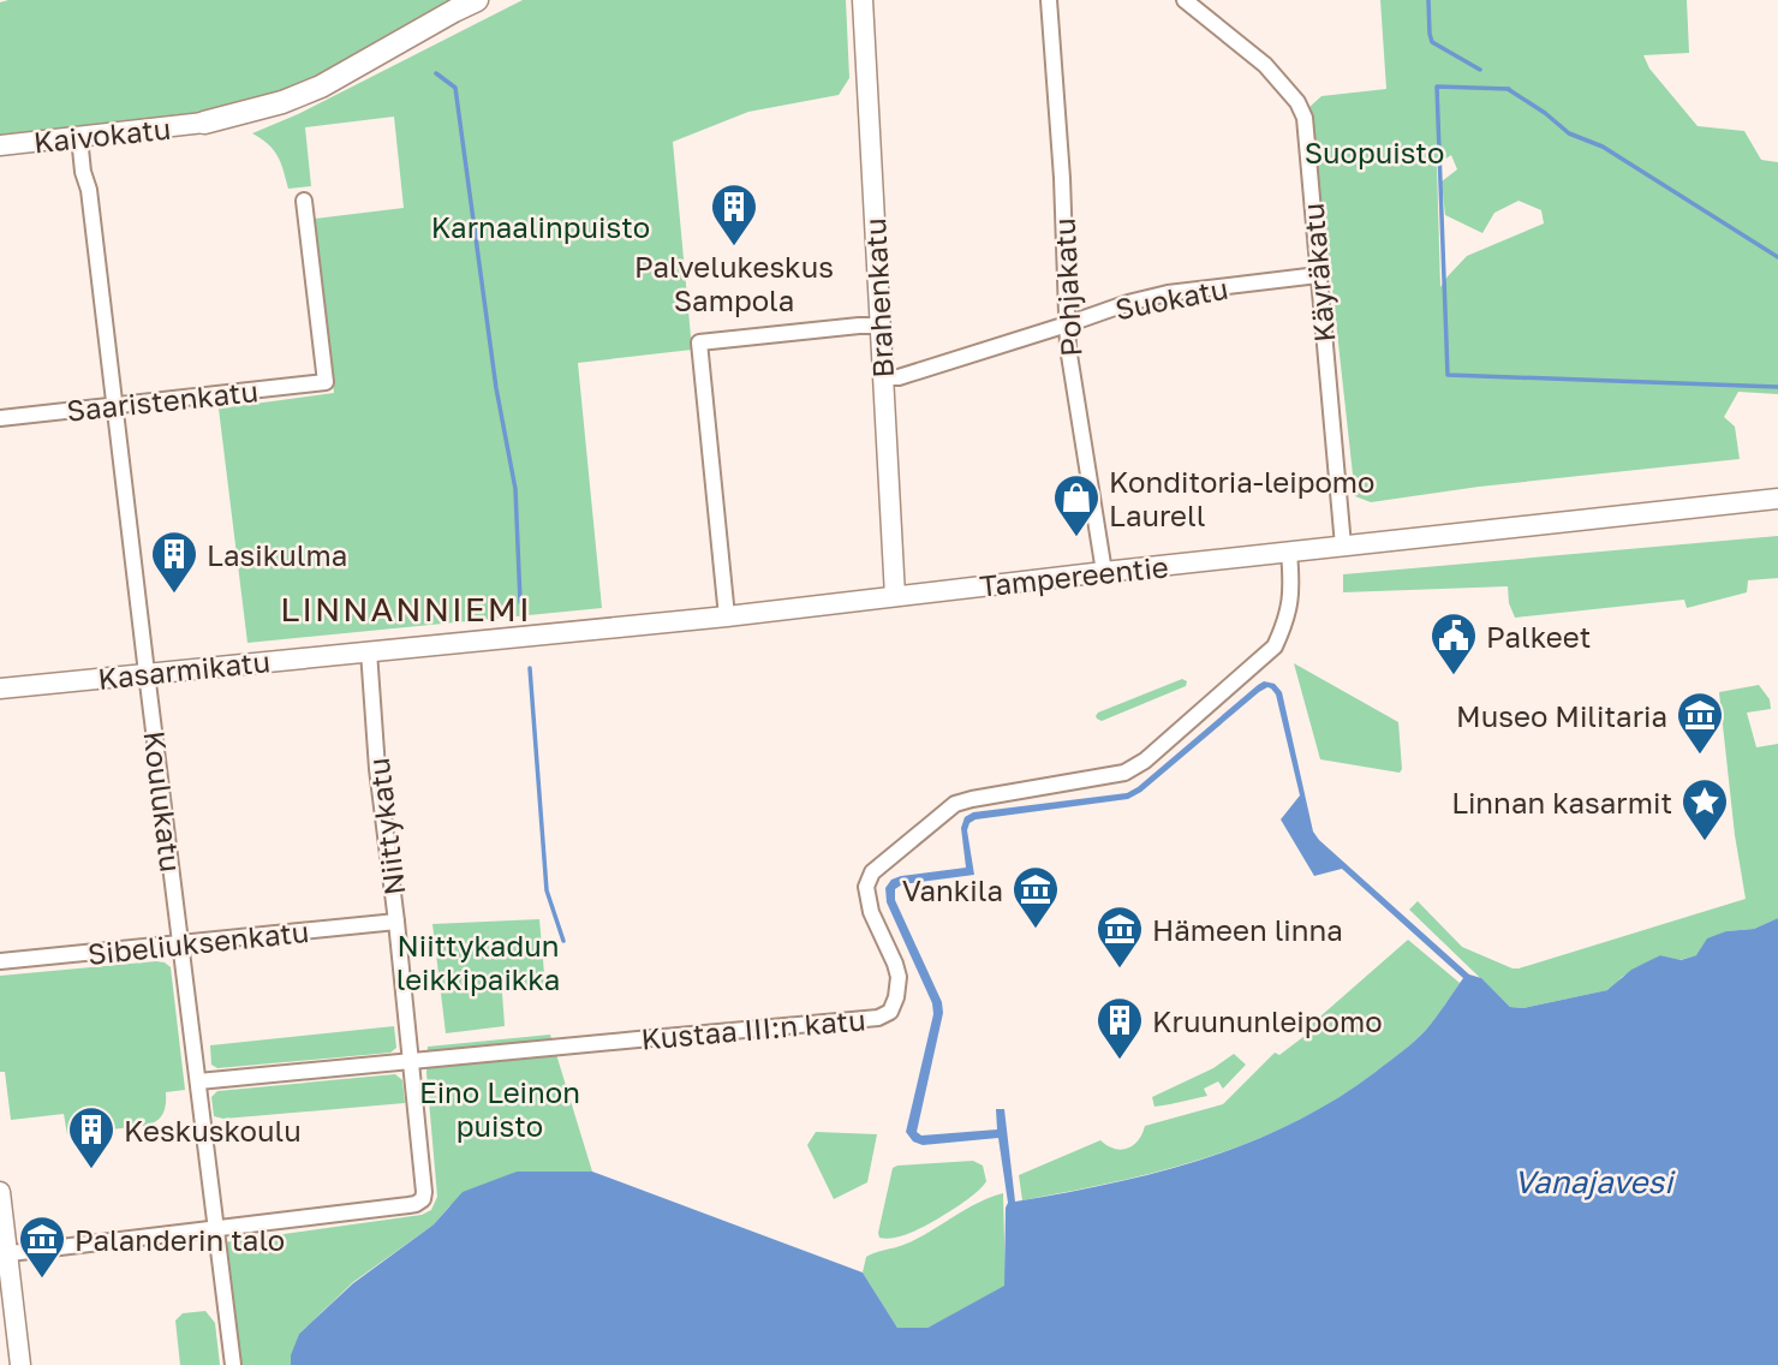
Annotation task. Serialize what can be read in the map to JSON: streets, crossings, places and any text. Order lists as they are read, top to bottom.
{
  "streets": {
    "main road": [
      "Kaivokatu",
      "Brahenkatu",
      "Tampereentie",
      "Kasarmikatu"
    ],
    "street": [
      "Käyräkatu",
      "Pohjakatu",
      "Suokatu",
      "Saaristenkatu",
      "Koulukatu",
      "Niittykatu",
      "Sibeliuksenkatu",
      "Kustaa III:n katu"
    ]
  },
  "crossings": [
    ["Kaivokatu", "Koulukatu"],
    ["Käyräkatu", "Suokatu"],
    ["Käyräkatu", "Tampereentie"],
    ["Pohjakatu", "Suokatu"],
    ["Pohjakatu", "Tampereentie"],
    ["Brahenkatu", "Suokatu"],
    ["Brahenkatu", "Tampereentie"],
    ["Saaristenkatu", "Koulukatu"],
    ["Tampereentie", "Kasarmikatu"],
    ["Tampereentie", "Niittykatu"],
    ["Tampereentie", "Kustaa III:n katu"],
    ["Kasarmikatu", "Koulukatu"],
    ["Kasarmikatu", "Niittykatu"],
    ["Koulukatu", "Niittykatu"],
    ["Koulukatu", "Sibeliuksenkatu"],
    ["Koulukatu", "Kustaa III:n katu"],
    ["Niittykatu", "Sibeliuksenkatu"],
    ["Niittykatu", "Kustaa III:n katu"]
  ],
  "districts": ["LINNANNIEMI"],
  "water": ["Vanajavesi"],
  "parks": [
    "Suopuisto",
    "Karnaalinpuisto",
    "Niittykadun leikkipaikka",
    "Eino Leinon puisto"
  ],
  "places": {
    "building": [
      "Palvelukeskus Sampola",
      "Lasikulma",
      "Kruununleipomo",
      "Keskuskoulu"
    ],
    "shop": ["Konditoria-leipomo Laurell"],
    "public building": ["Palkeet"],
    "museum": [
      "Museo Militaria",
      "Vankila",
      "Hämeen linna",
      "Palanderin talo"
    ],
    "place": ["Linnan kasarmit"]
  }
}
